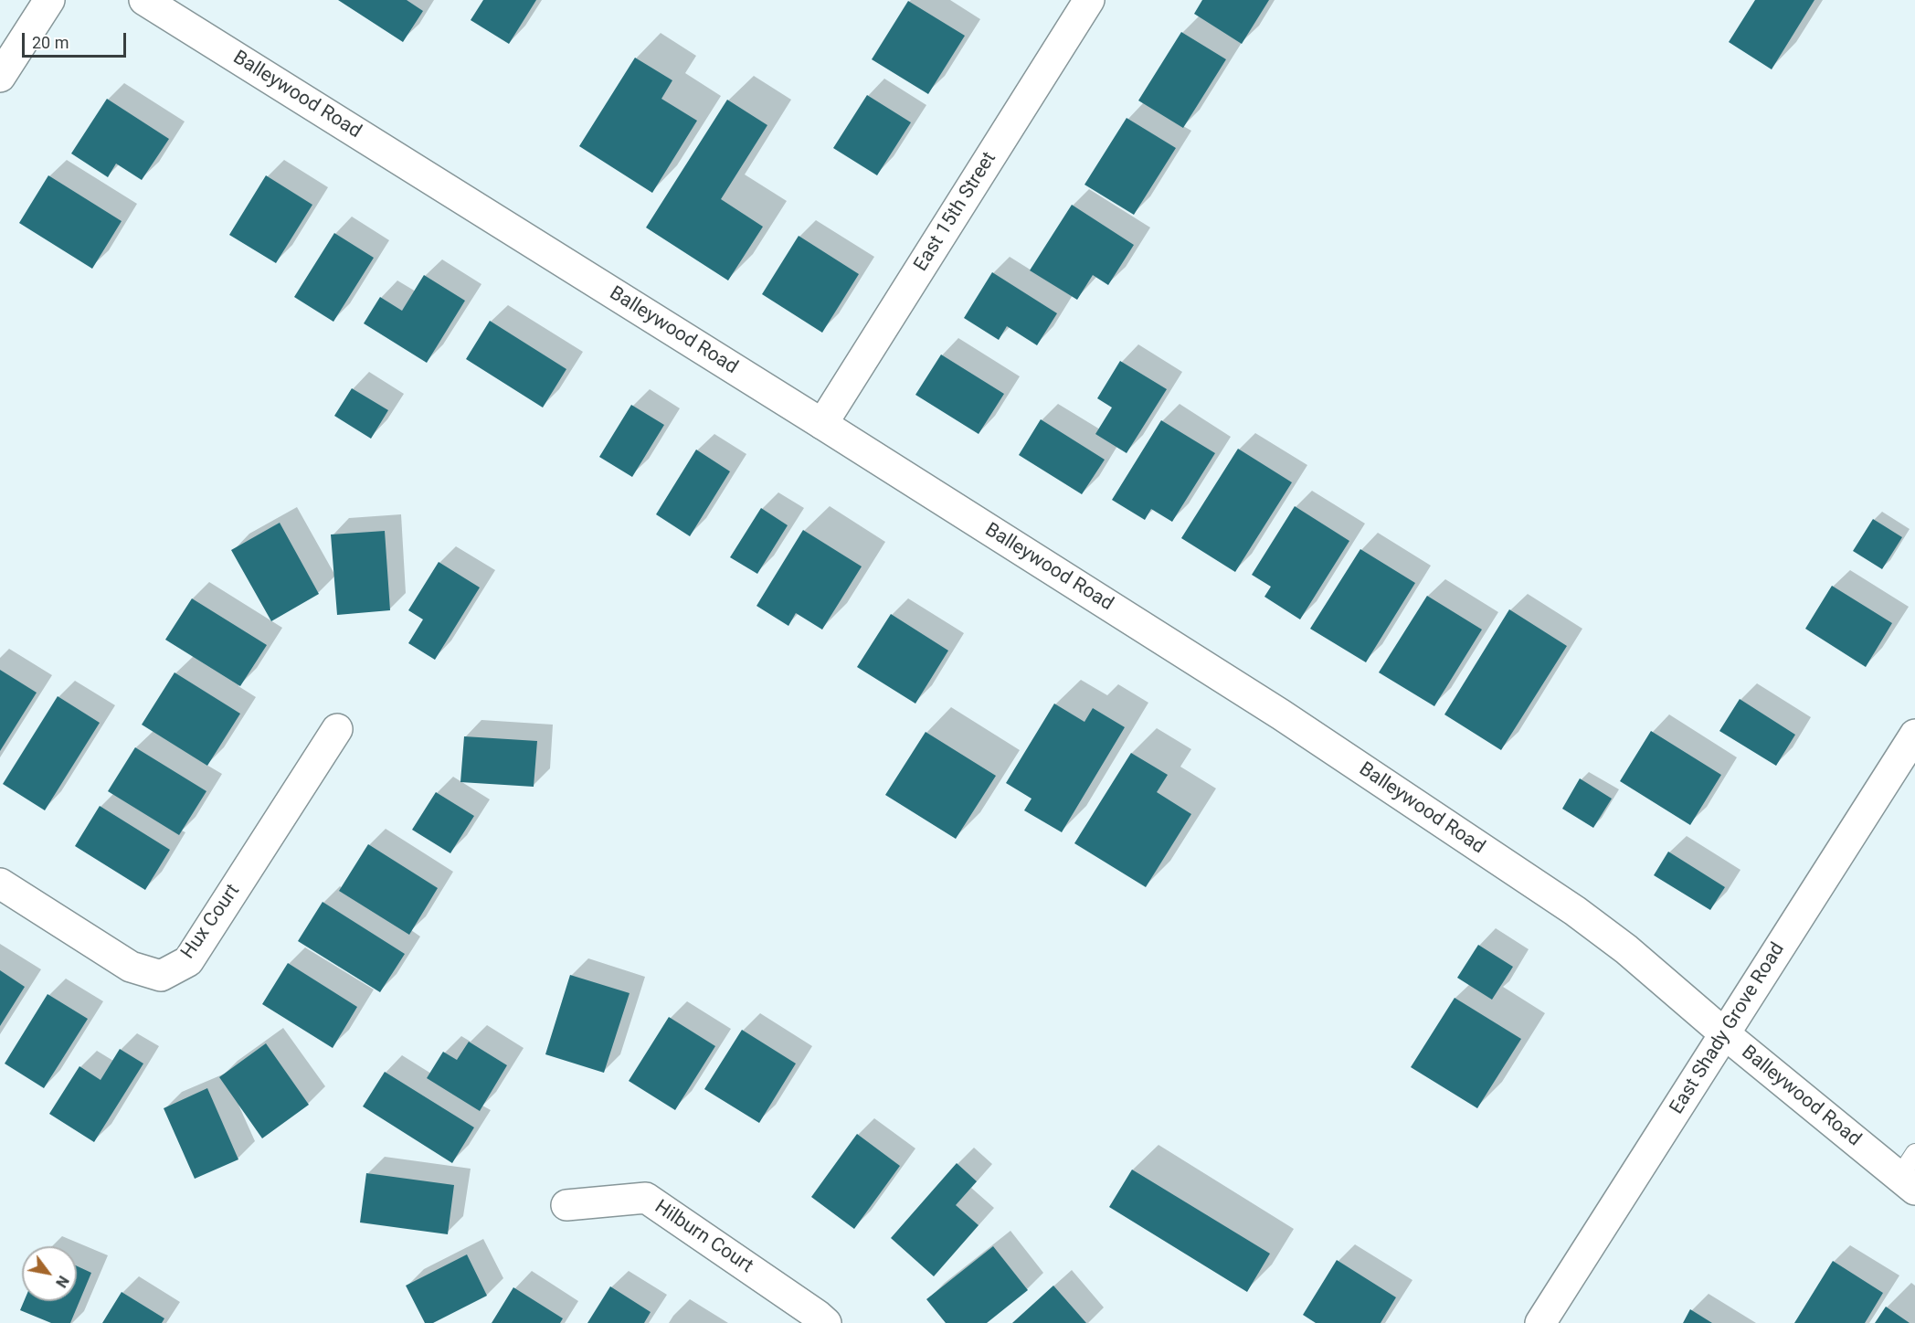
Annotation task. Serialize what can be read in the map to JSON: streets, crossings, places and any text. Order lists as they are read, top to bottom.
{
  "streets": {
    "street": [
      "Balleywood Road",
      "East 15th Street",
      "Hux Court",
      "East Shady Grove Road",
      "Hilburn Court"
    ]
  },
  "crossings": [
    ["Balleywood Road", "East 15th Street"],
    ["Balleywood Road", "East Shady Grove Road"]
  ],
  "scale_bar": "20 m",
  "north": "bottom right"
}
